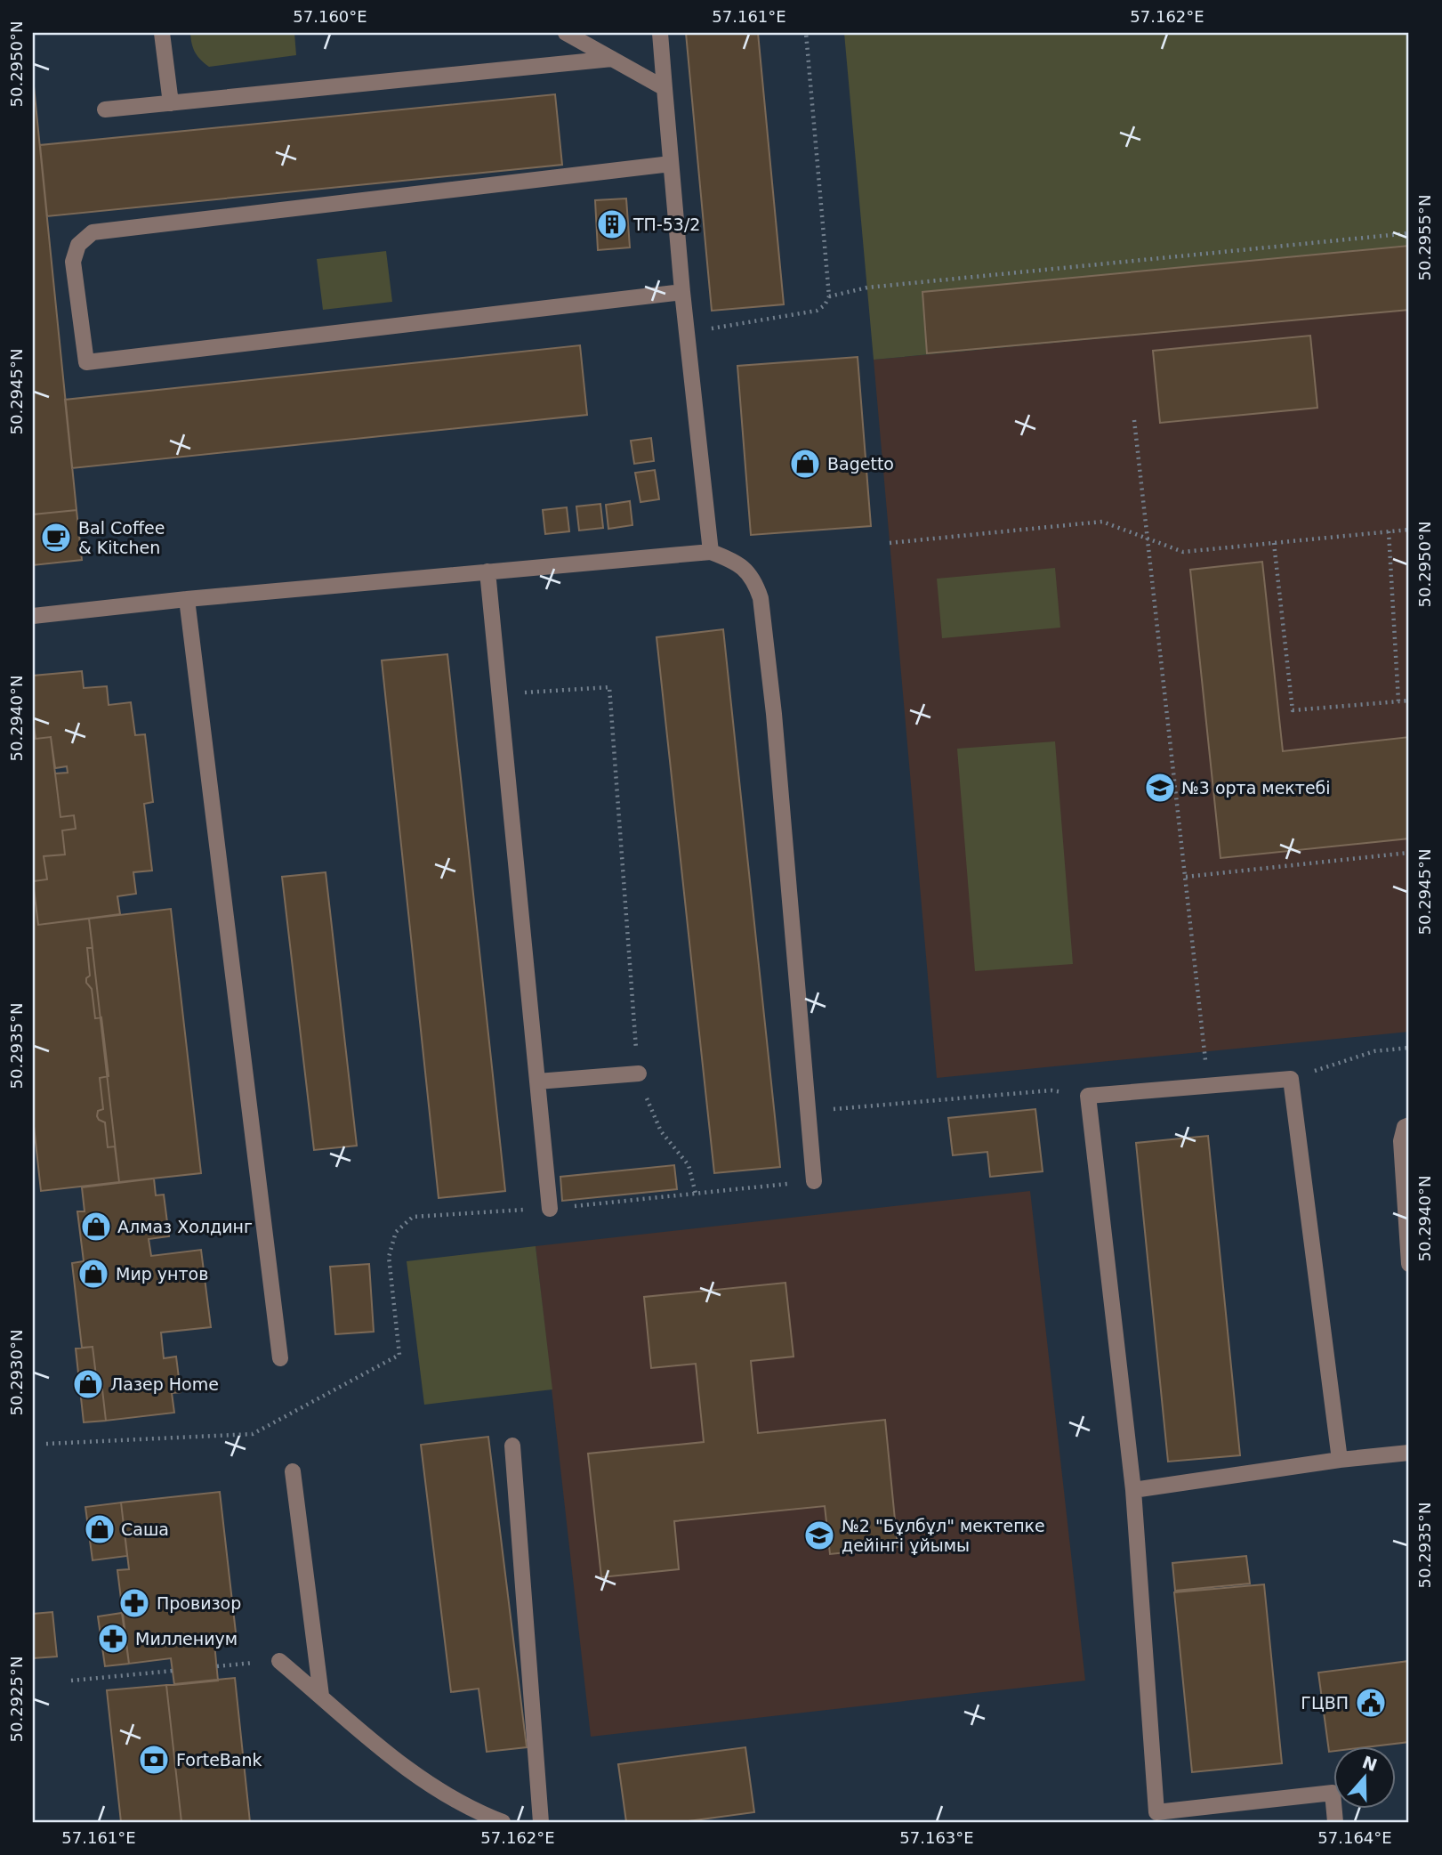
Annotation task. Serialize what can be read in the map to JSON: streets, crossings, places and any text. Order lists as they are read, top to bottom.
{
  "places": {
    "building": ["ТП-53/2"],
    "shop": [
      "Bagetto",
      "Алмаз Холдинг",
      "Мир унтов",
      "Лазер Home",
      "Саша"
    ],
    "cafe": ["Bal Coffee & Kitchen"],
    "school or university": ["№3 орта мектебі", "№2 \"Бұлбұл\" мектепке дейінгі ұйымы"],
    "pharmacy": ["Провизор", "Миллениум"],
    "public building": ["ГЦВП"],
    "bank": ["ForteBank"]
  },
  "north": "top",
  "coordinates": [
    "57.160°E",
    "57.161°E",
    "57.162°E",
    "50.2950°N",
    "50.2955°N",
    "50.2945°N",
    "50.2940°N",
    "50.2935°N",
    "50.2930°N",
    "50.2925°N",
    "57.163°E",
    "57.164°E"
  ]
}
